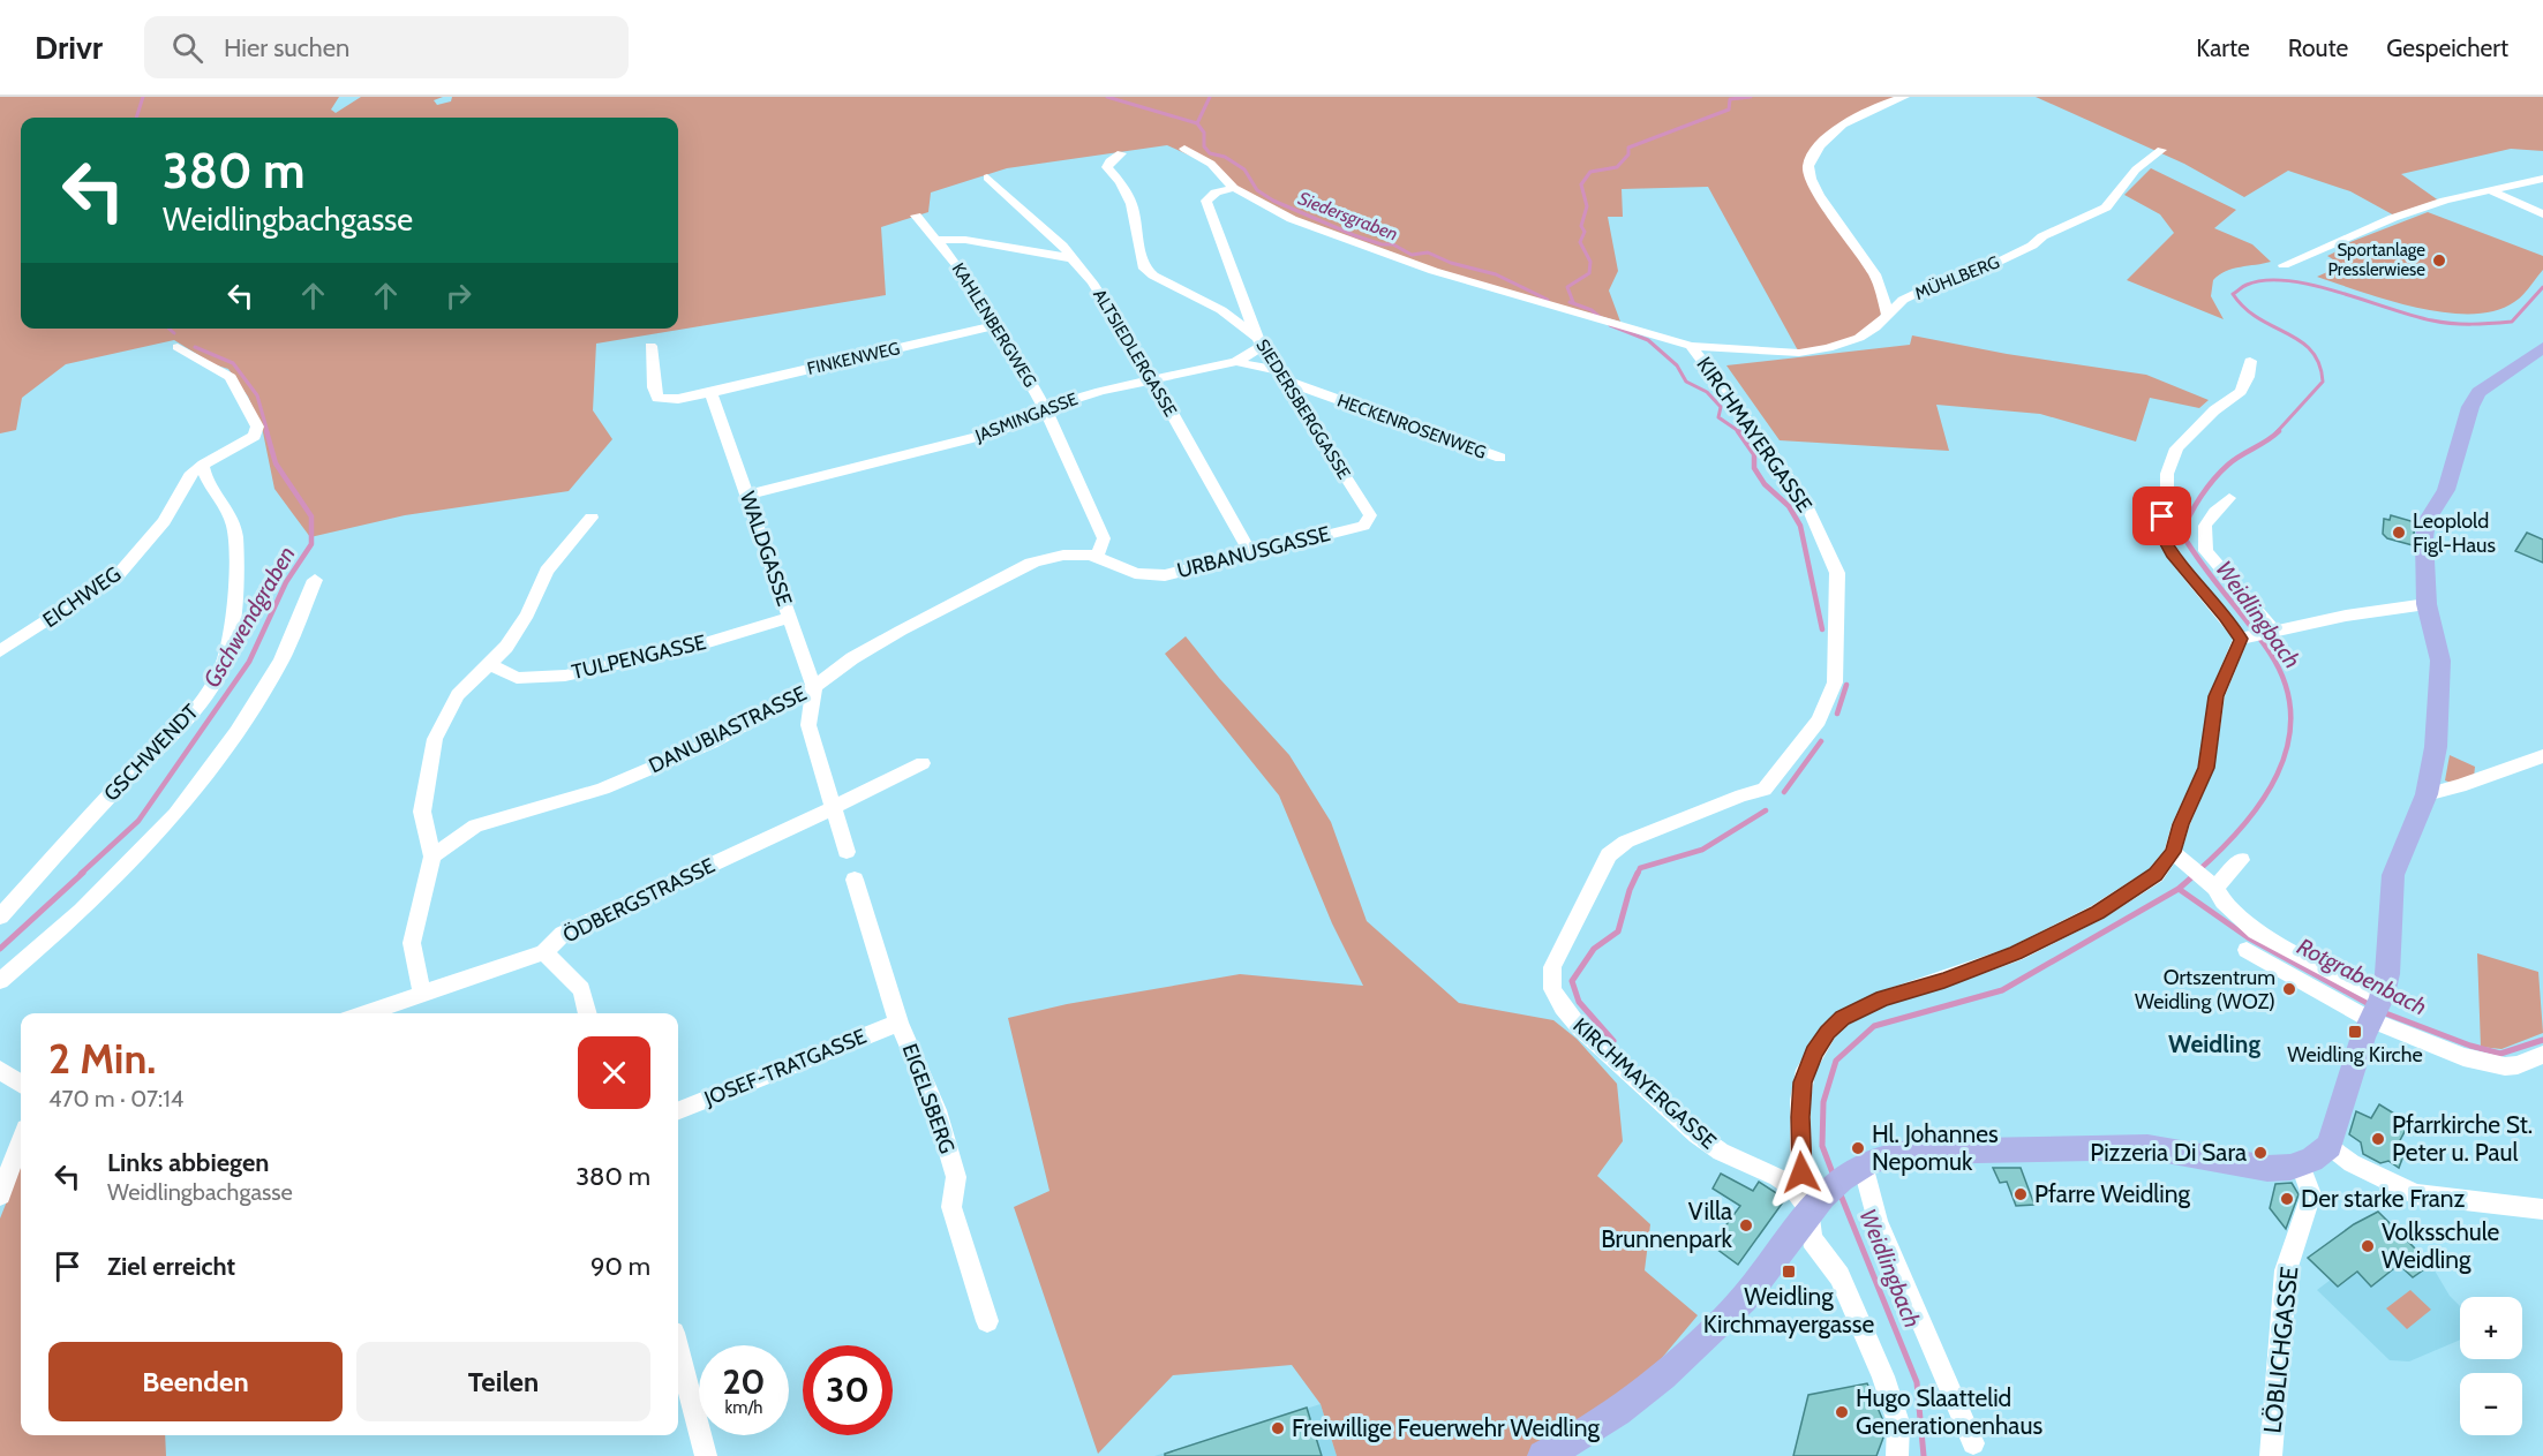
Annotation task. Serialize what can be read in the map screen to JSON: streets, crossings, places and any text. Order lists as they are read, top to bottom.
{
  "streets": {
    "street": [
      "MÜHLBERG",
      "KAHLENBERGWEG",
      "ALTSIEDLERGASSE",
      "FINKENWEG",
      "SIEDERSBERGGASSE",
      "JASMINGASSE",
      "HECKENROSENWEG",
      "KIRCHMAYERGASSE",
      "WALDGASSE",
      "URBANUSGASSE",
      "EICHWEG",
      "TULPENGASSE",
      "DANUBIASTRASSE",
      "GSCHWENDT",
      "ÖDBERGSTRASSE",
      "JOSEF-TRATGASSE",
      "EIGELSBERG",
      "LÖBLICHGASSE"
    ]
  },
  "crossings": [
    ["MÜHLBERG", "KIRCHMAYERGASSE"],
    ["KAHLENBERGWEG", "FINKENWEG"],
    ["KAHLENBERGWEG", "JASMINGASSE"],
    ["KAHLENBERGWEG", "DANUBIASTRASSE"],
    ["ALTSIEDLERGASSE", "JASMINGASSE"],
    ["ALTSIEDLERGASSE", "URBANUSGASSE"],
    ["FINKENWEG", "WALDGASSE"],
    ["SIEDERSBERGGASSE", "JASMINGASSE"],
    ["SIEDERSBERGGASSE", "HECKENROSENWEG"],
    ["SIEDERSBERGGASSE", "URBANUSGASSE"],
    ["JASMINGASSE", "HECKENROSENWEG"],
    ["JASMINGASSE", "WALDGASSE"],
    ["WALDGASSE", "TULPENGASSE"],
    ["WALDGASSE", "DANUBIASTRASSE"],
    ["WALDGASSE", "ÖDBERGSTRASSE"],
    ["URBANUSGASSE", "DANUBIASTRASSE"],
    ["EICHWEG", "GSCHWENDT"],
    ["JOSEF-TRATGASSE", "EIGELSBERG"]
  ],
  "districts": ["Weidling"],
  "water": [
    "Siedersgraben",
    "Weidlingbach",
    "Gschwendgraben",
    "Rotgrabenbach"
  ],
  "places": {
    "other": [
      "Sportanlage Presslerwiese",
      "Leoplold Figl-Haus",
      "Ortszentrum Weidling (WOZ)",
      "Pfarrkirche St. Peter u. Paul",
      "Hl. Johannes Nepomuk",
      "Pizzeria Di Sara",
      "Pfarre Weidling",
      "Der starke Franz",
      "Villa Brunnenpark",
      "Volksschule Weidling",
      "Hugo Slaattelid Generationenhaus",
      "Freiwillige Feuerwehr Weidling"
    ],
    "transit": ["Weidling Kirche", "Weidling Kirchmayergasse"]
  },
  "page": {
    "header": "Drivr",
    "search": "Hier suchen",
    "nav": ["Karte", "Route", "Gespeichert"],
    "turn": ["380 m", "Weidlingbachgasse"],
    "heading": ["2 Min.", "470 m · 07:14"],
    "list": [
      {
        "name": "Links abbiegen",
        "note": "Weidlingbachgasse",
        "value": "380 m"
      },
      {
        "name": "Ziel erreicht",
        "value": "90 m"
      }
    ],
    "map_buttons": ["+", "−"],
    "buttons": ["Beenden", "Teilen"],
    "speed": "20 km/h",
    "limit": "30"
  }
}
